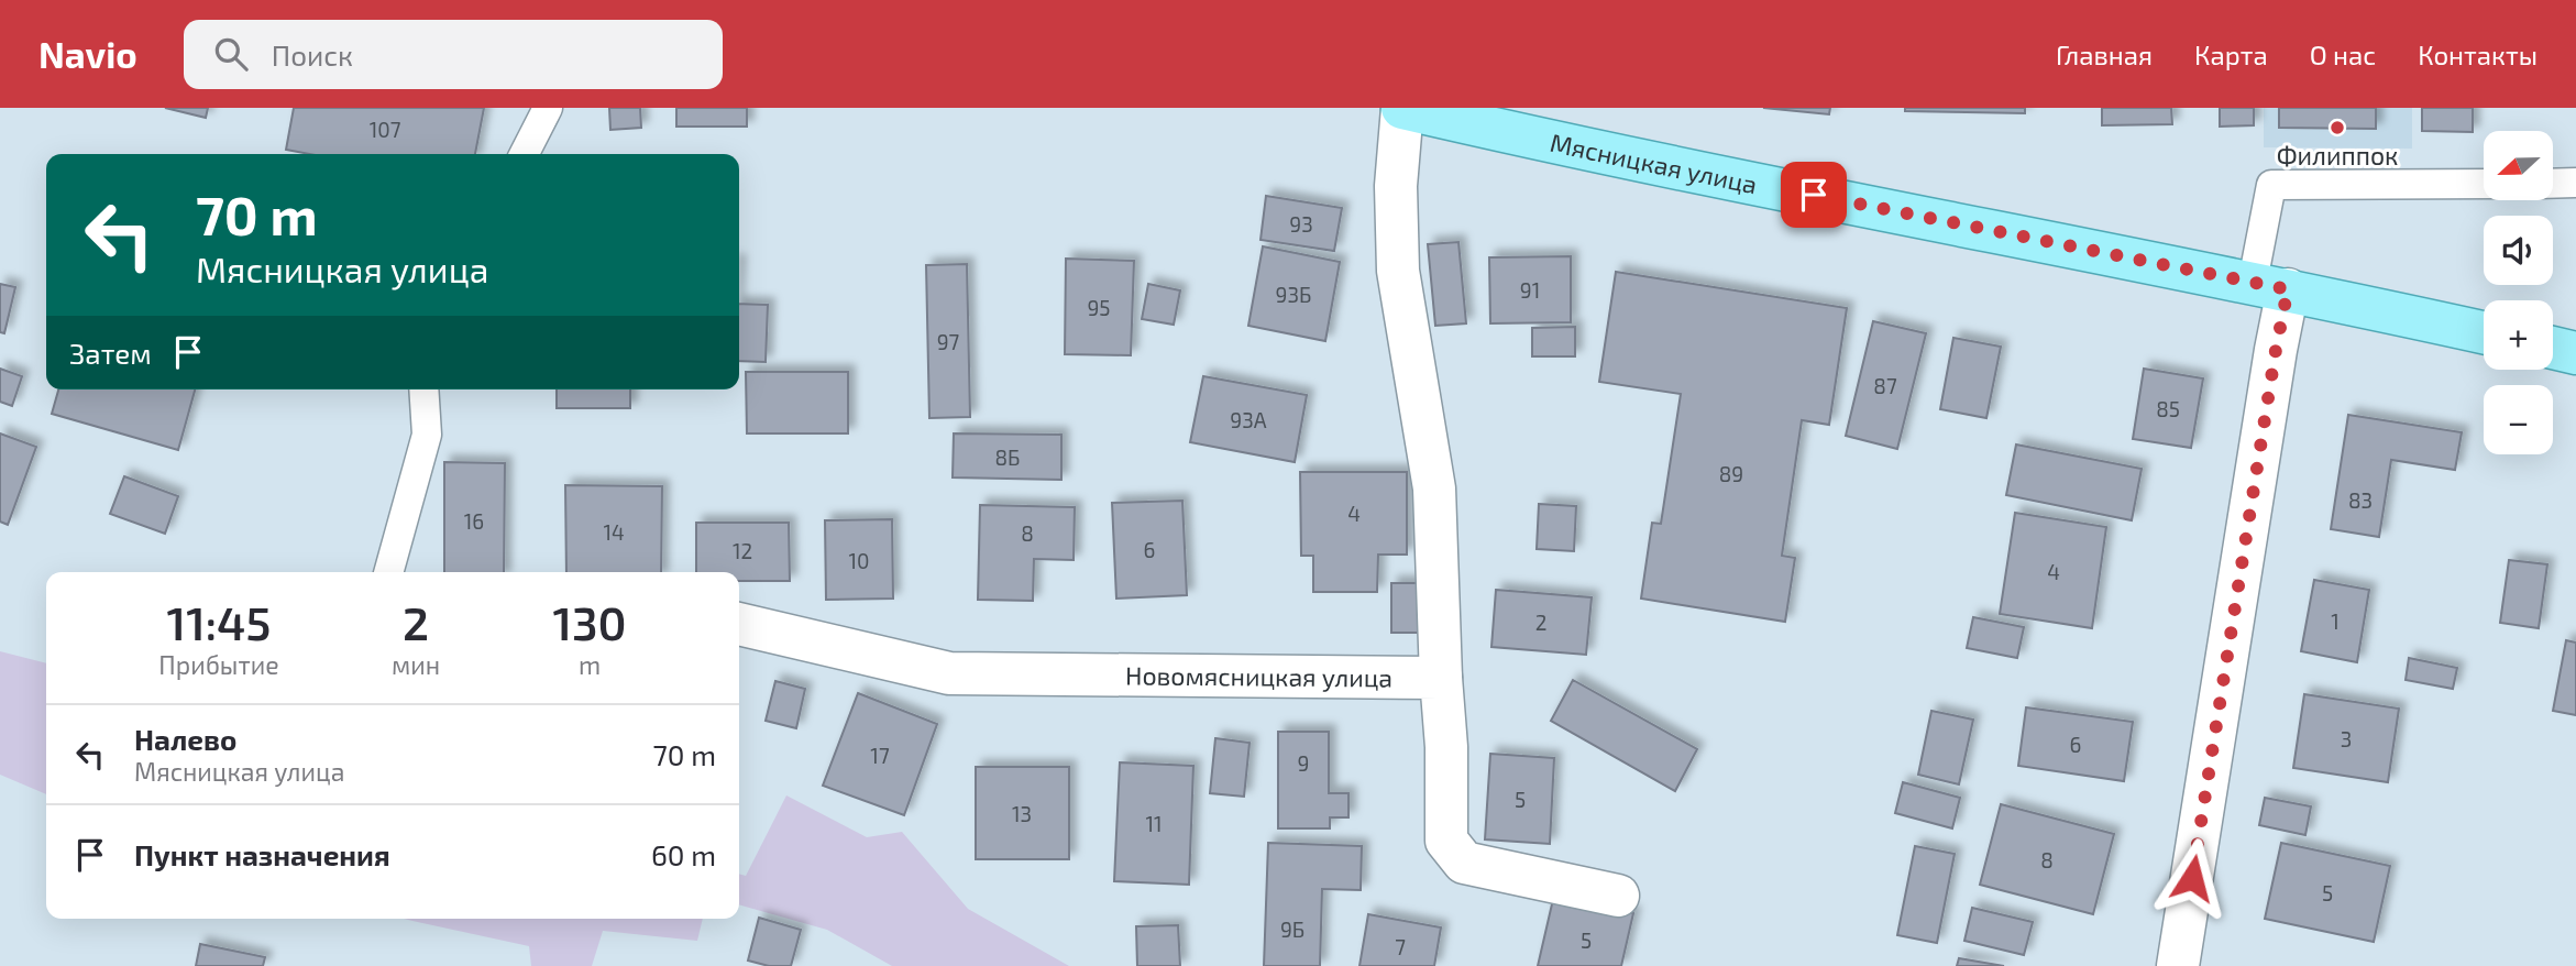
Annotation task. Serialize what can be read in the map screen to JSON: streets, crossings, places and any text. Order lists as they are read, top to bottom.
{
  "streets": {
    "main road": ["Мясницкая улица"],
    "street": ["Новомясницкая улица"]
  },
  "places": ["Филиппок"],
  "house_numbers": [
    "107",
    "93",
    "91",
    "93Б",
    "95",
    "97",
    "87",
    "85",
    "93А",
    "8Б",
    "89",
    "83",
    "4",
    "16",
    "14",
    "8",
    "6",
    "12",
    "10",
    "4",
    "1",
    "2",
    "3",
    "6",
    "17",
    "9",
    "5",
    "13",
    "11",
    "8",
    "5",
    "9Б",
    "5",
    "7"
  ],
  "north": "left",
  "page": {
    "header": "Navio",
    "search": "Поиск",
    "nav": [
      "Главная",
      "Карта",
      "О нас",
      "Контакты"
    ],
    "map_buttons": ["+", "−"],
    "turn": ["70 m", "Мясницкая улица"],
    "then": "Затем",
    "eta": [
      "11:45",
      "Прибытие",
      "2",
      "мин",
      "130",
      "m"
    ],
    "list": [
      {
        "name": "Налево",
        "note": "Мясницкая улица",
        "value": "70 m"
      },
      {
        "name": "Пункт назначения",
        "value": "60 m"
      }
    ]
  }
}
